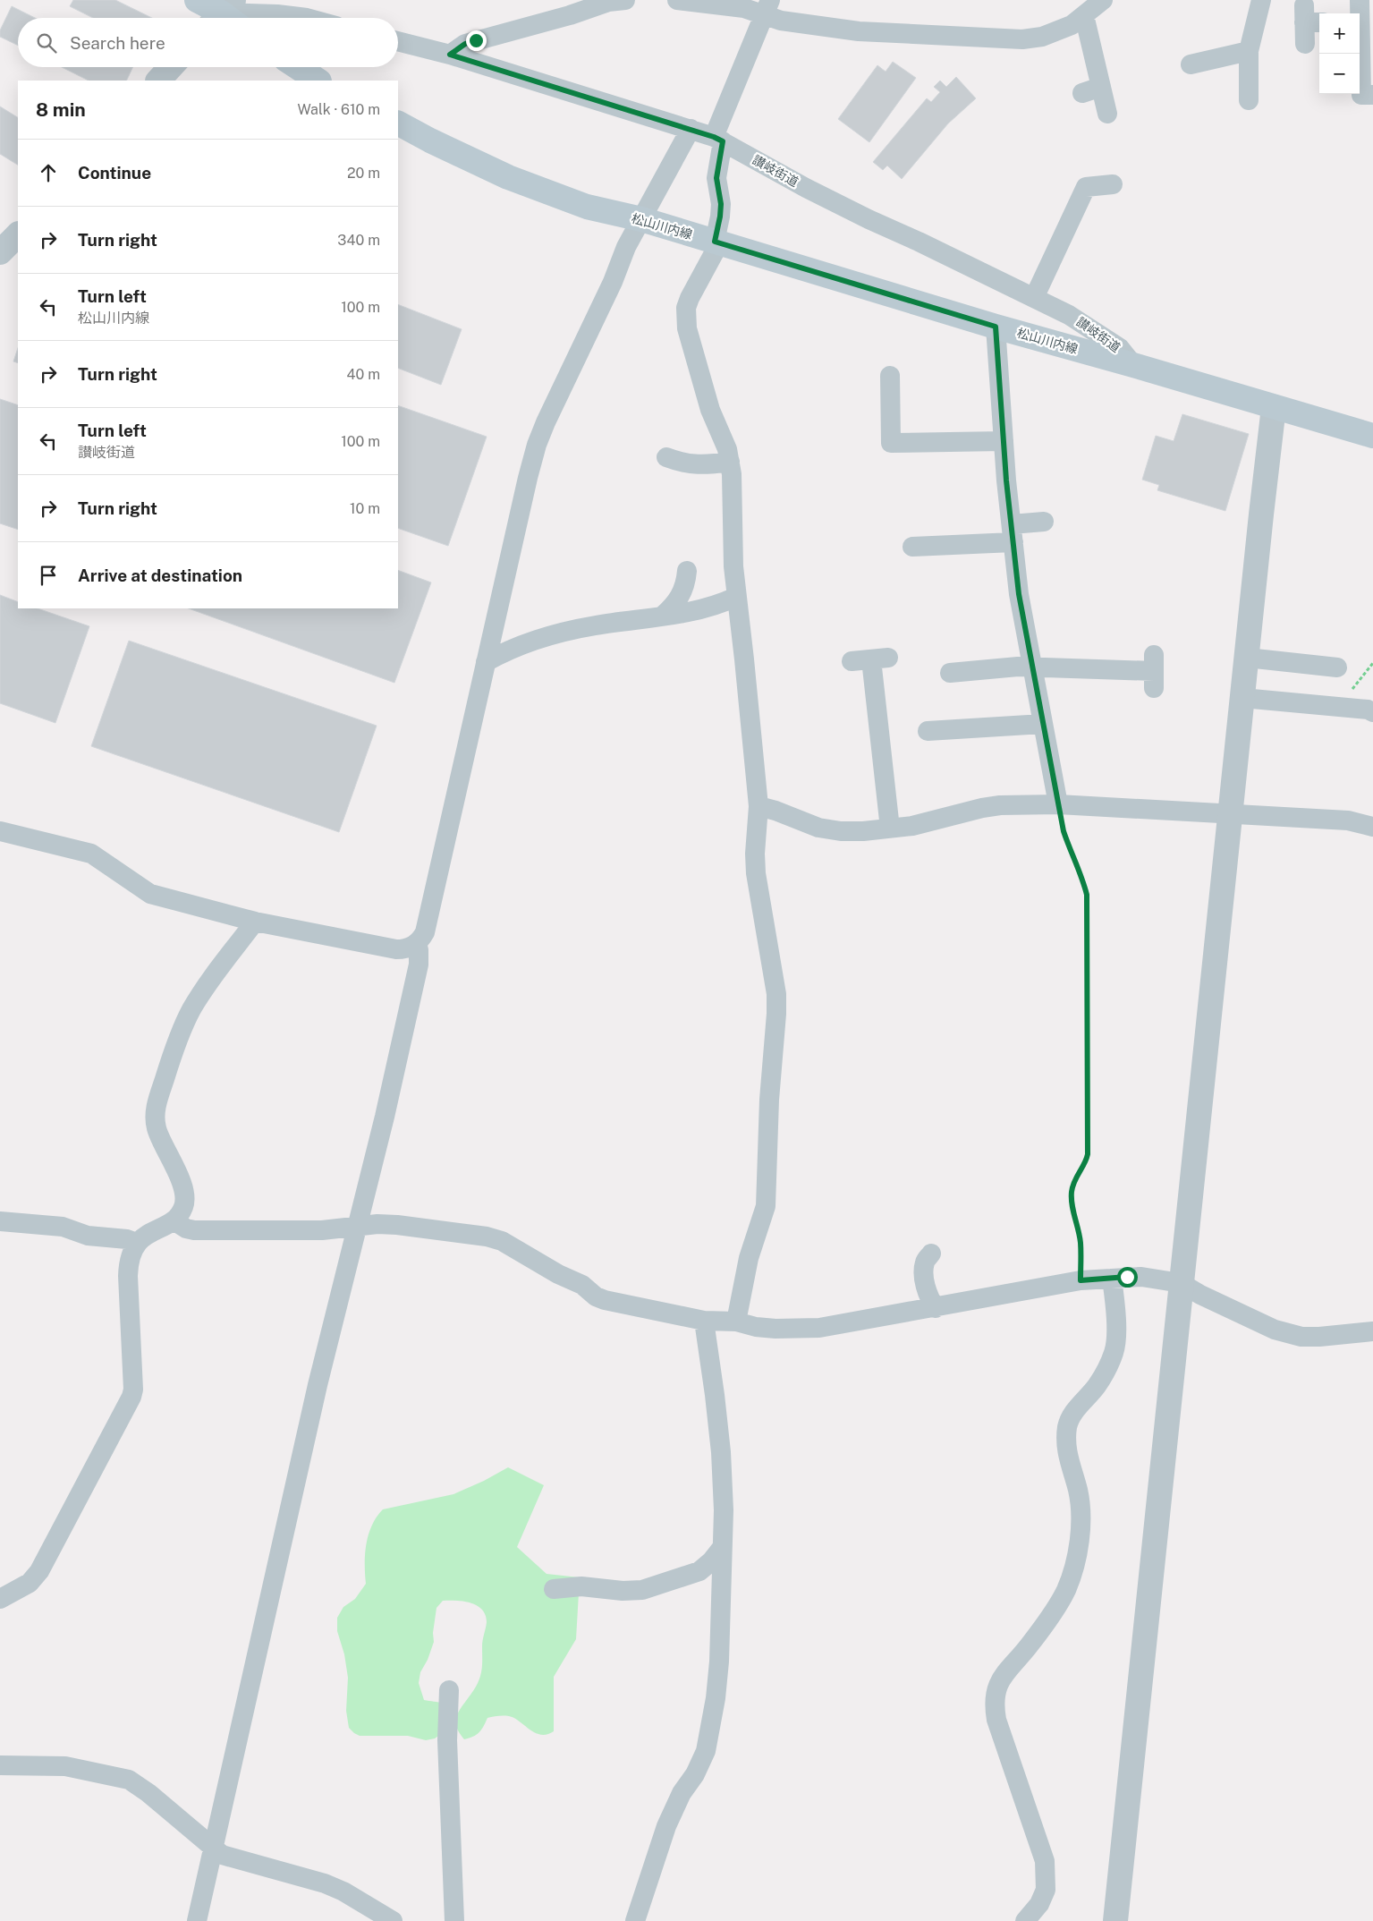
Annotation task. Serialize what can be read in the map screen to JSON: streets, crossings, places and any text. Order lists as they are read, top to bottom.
{
  "streets": {
    "main road": ["松山川内線"],
    "street": ["讃岐街道"]
  },
  "crossings": [
    ["讃岐街道", "松山川内線"]
  ],
  "page": {
    "map_buttons": ["+", "−"],
    "search": "Search here",
    "heading": ["8 min", "Walk · 610 m"],
    "list": [
      ["Continue", "20 m"],
      ["Turn right", "340 m"],
      ["Turn left", "松山川内線", "100 m"],
      ["Turn right", "40 m"],
      ["Turn left", "讃岐街道", "100 m"],
      ["Turn right", "10 m"],
      "Arrive at destination"
    ]
  }
}
